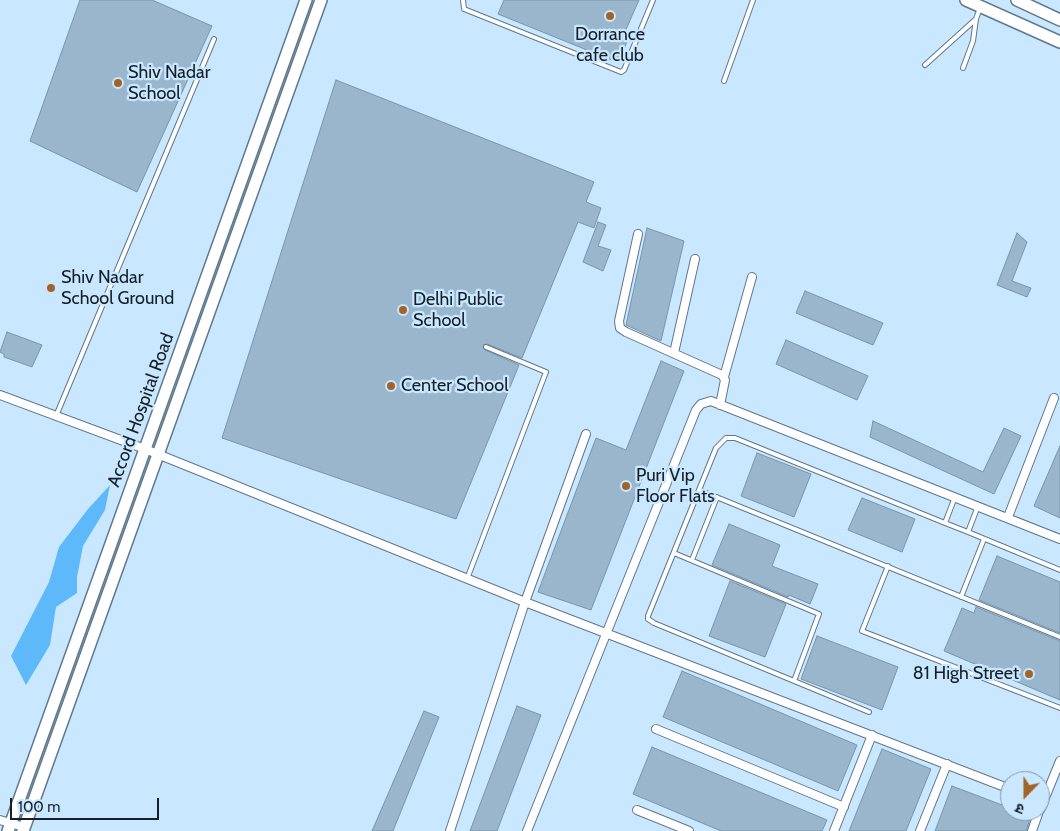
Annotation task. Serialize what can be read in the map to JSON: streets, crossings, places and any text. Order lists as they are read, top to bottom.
{
  "streets": {
    "street": ["Accord Hospital Road"]
  },
  "places": [
    "Dorrance cafe club",
    "Shiv Nadar School",
    "Shiv Nadar School Ground",
    "Delhi Public School",
    "Center School",
    "Puri Vip Floor Flats",
    "81 High Street"
  ],
  "scale_bar": "100 m",
  "north": "bottom"
}
